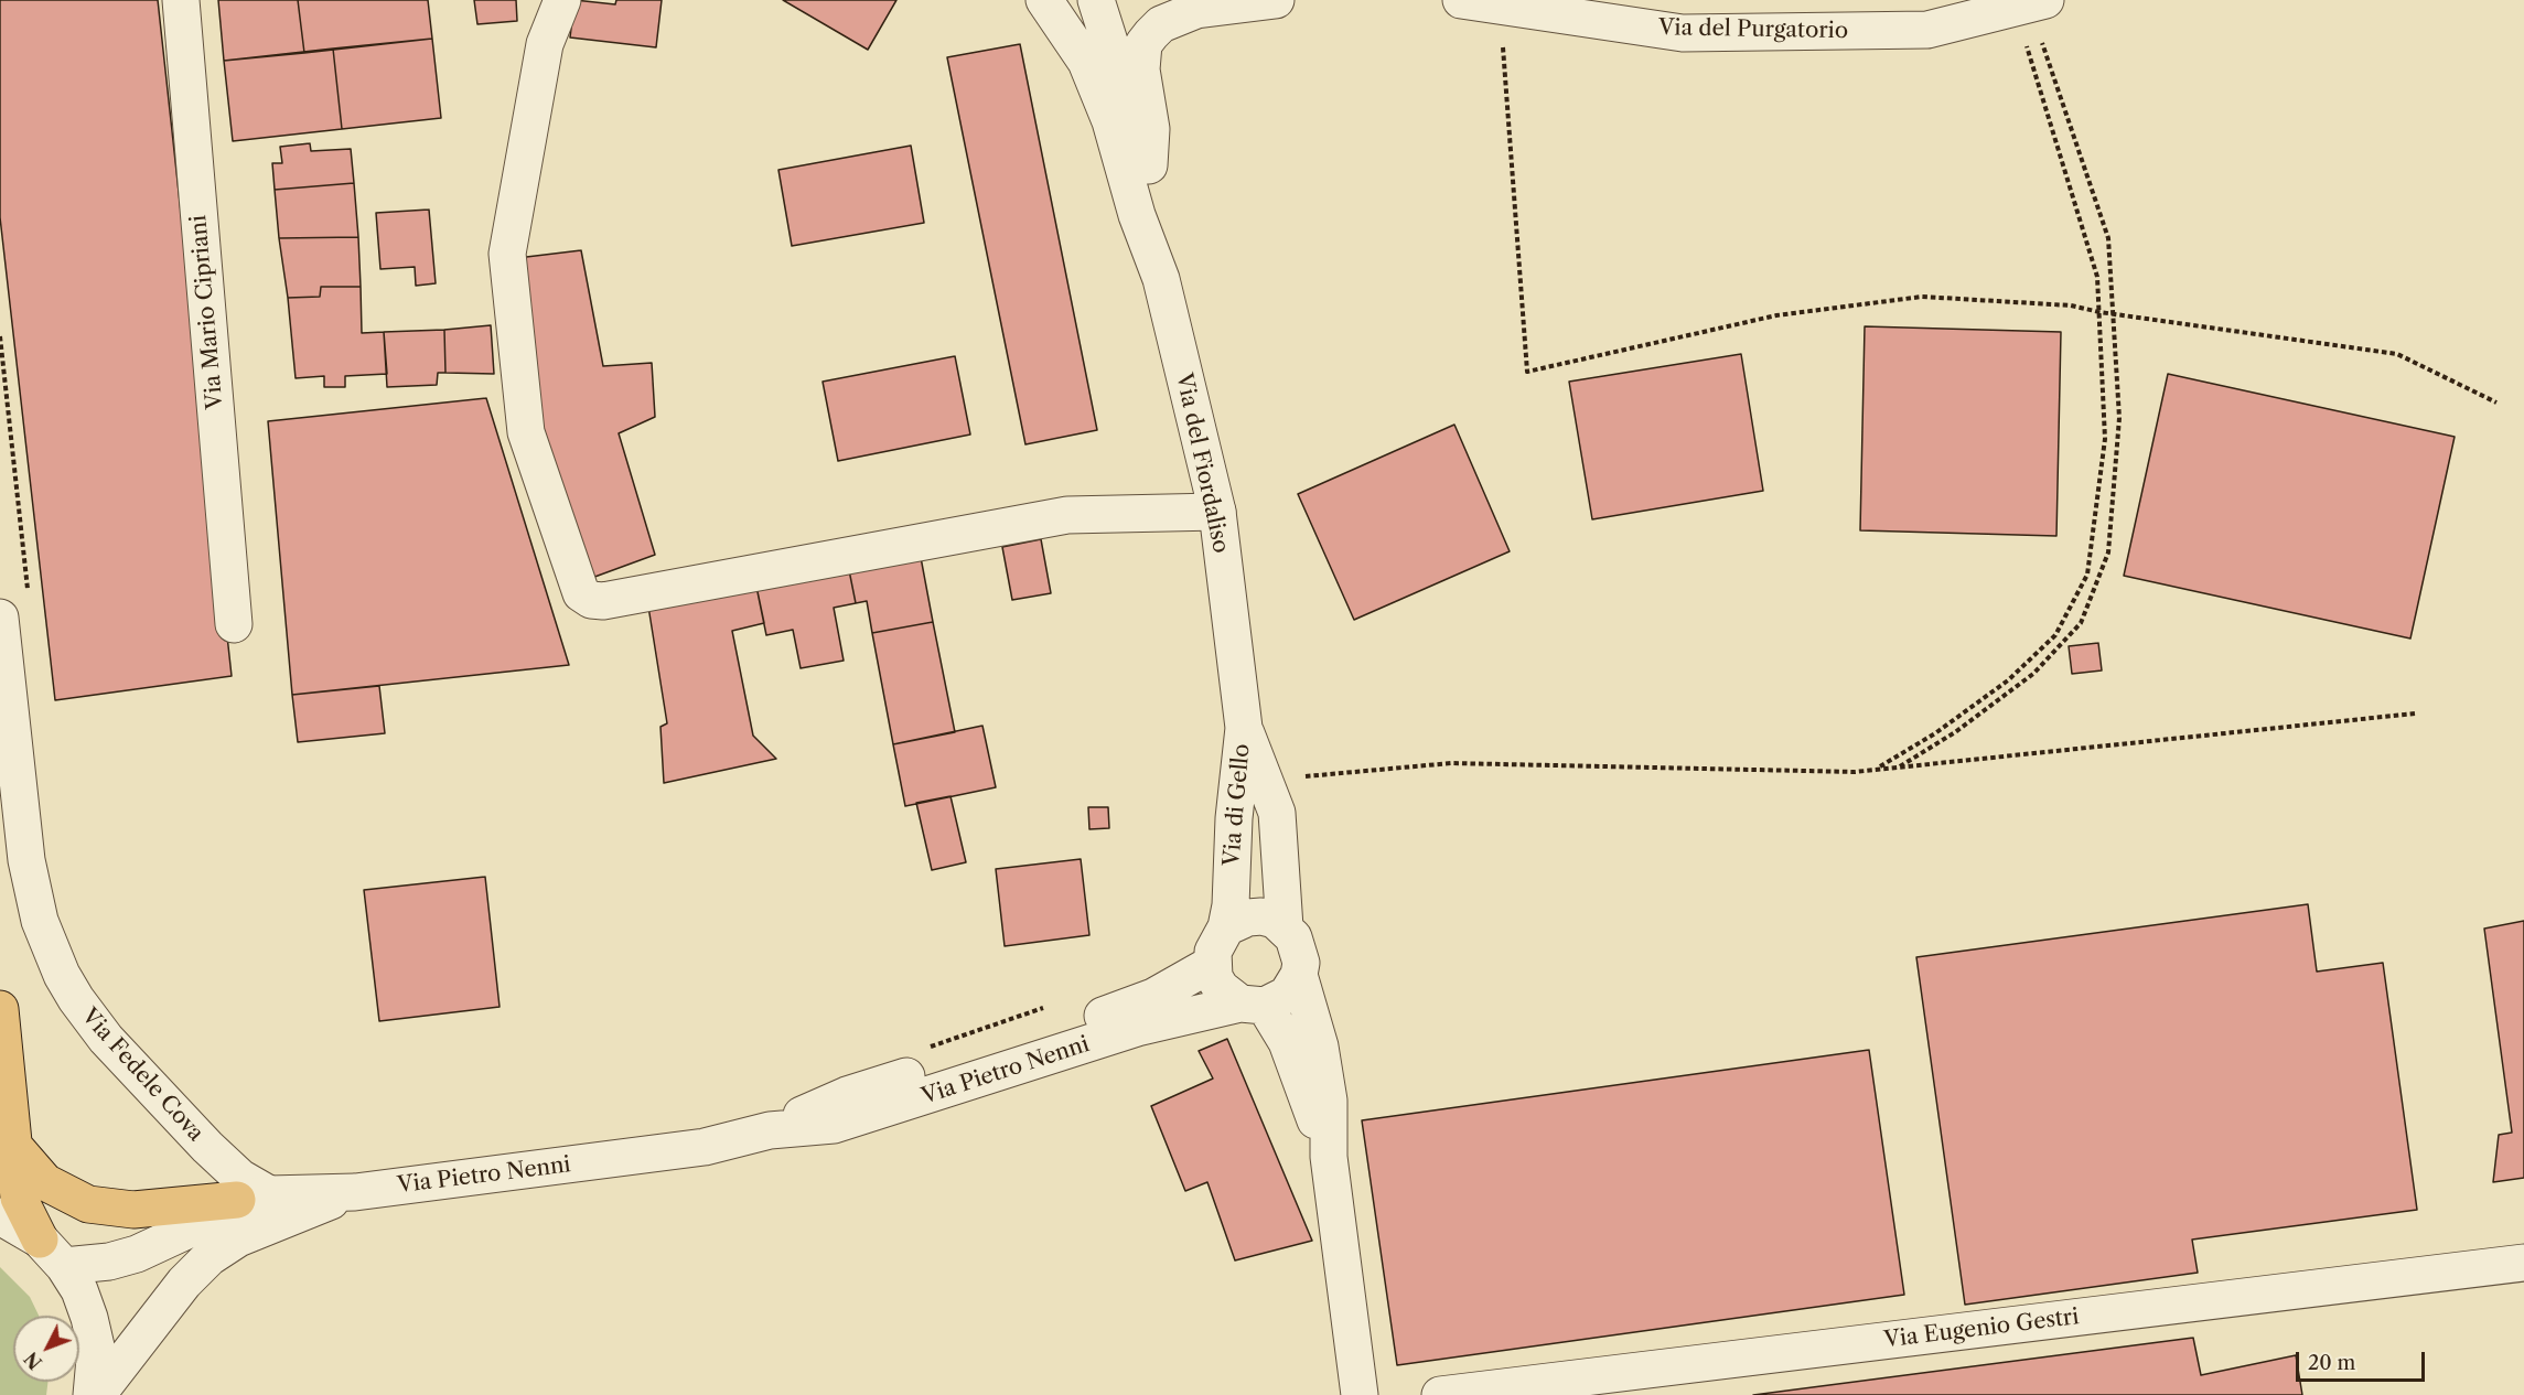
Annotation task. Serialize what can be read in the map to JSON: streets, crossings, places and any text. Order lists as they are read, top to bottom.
{
  "streets": {
    "street": [
      "Via del Purgatorio",
      "Via Mario Cipriani",
      "Via del Fiordaliso",
      "Via di Gello",
      "Via Pietro Nenni",
      "Via Fedele Cova",
      "Via Eugenio Gestri"
    ]
  },
  "crossings": [
    ["Via del Fiordaliso", "Via di Gello"],
    ["Via di Gello", "Via Pietro Nenni"],
    ["Via Pietro Nenni", "Via Fedele Cova"]
  ],
  "scale_bar": "20 m",
  "north": "bottom left"
}
